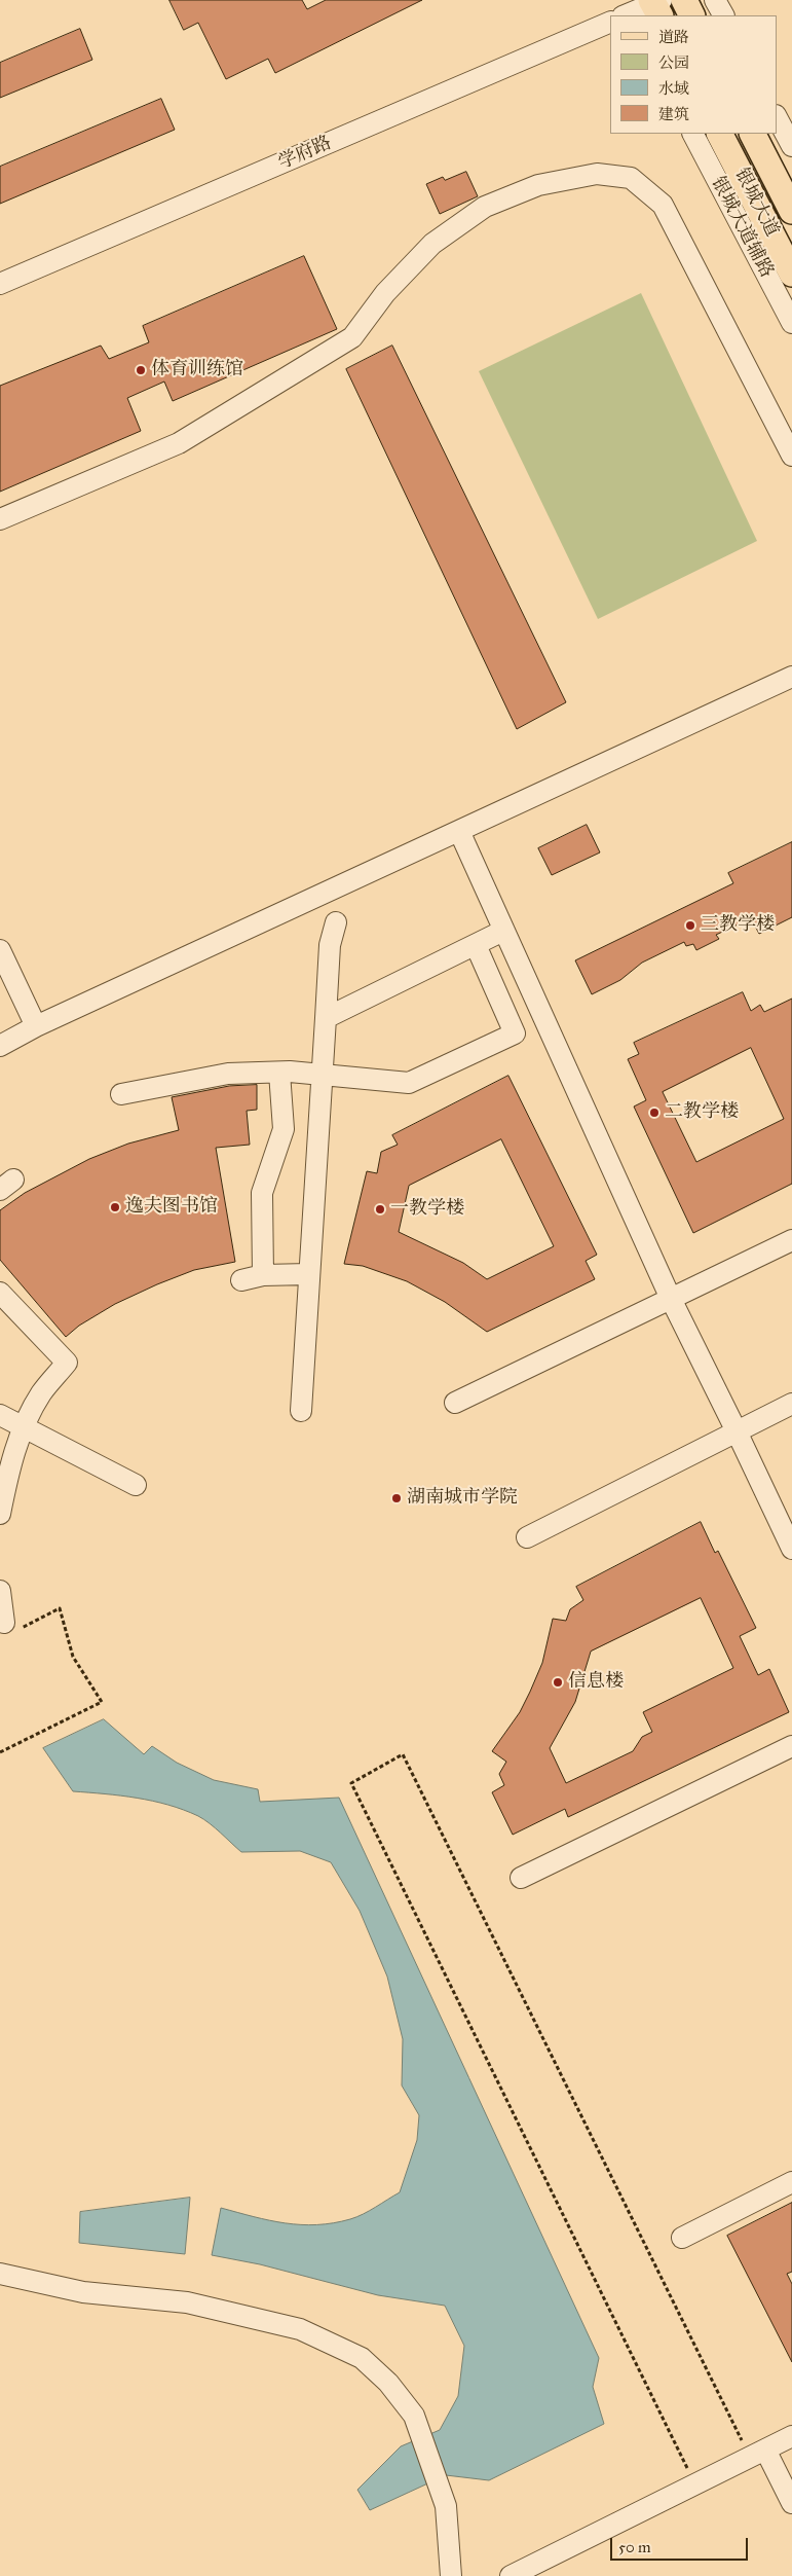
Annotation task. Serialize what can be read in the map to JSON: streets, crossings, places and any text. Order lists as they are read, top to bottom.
{
  "streets": {
    "main road": ["银城大道"],
    "street": ["学府路", "银城大道辅路"]
  },
  "places": [
    "体育训练馆",
    "三教学楼",
    "二教学楼",
    "逸夫图书馆",
    "一教学楼",
    "湖南城市学院",
    "信息楼"
  ],
  "legend": [
    "道路",
    "公园",
    "水域",
    "建筑"
  ],
  "scale_bar": "50 m"
}
